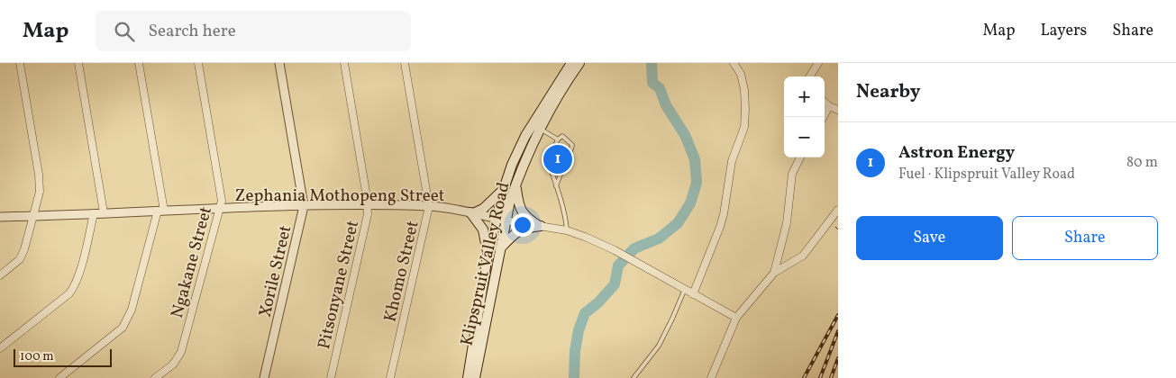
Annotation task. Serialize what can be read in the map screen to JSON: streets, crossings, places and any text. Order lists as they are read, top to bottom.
{
  "streets": {
    "main road": ["Klipspruit Valley Road"],
    "street": [
      "Zephania Mothopeng Street",
      "Ngakane Street",
      "Xorile Street",
      "Khomo Street",
      "Pitsonyane Street"
    ]
  },
  "crossings": [
    ["Zephania Mothopeng Street", "Ngakane Street"],
    ["Zephania Mothopeng Street", "Klipspruit Valley Road"],
    ["Zephania Mothopeng Street", "Xorile Street"],
    ["Zephania Mothopeng Street", "Khomo Street"],
    ["Zephania Mothopeng Street", "Pitsonyane Street"]
  ],
  "scale_bar": "100 m",
  "page": {
    "header": "Map",
    "search": "Search here",
    "nav": ["Map", "Layers", "Share"],
    "heading": "Nearby",
    "map_buttons": ["+", "−"],
    "list": [
      {
        "mark": "1",
        "name": "Astron Energy",
        "note": "Fuel · Klipspruit Valley Road",
        "value": "80 m"
      }
    ],
    "pins": "1",
    "buttons": ["Save", "Share"],
    "scale": "100 m"
  }
}
